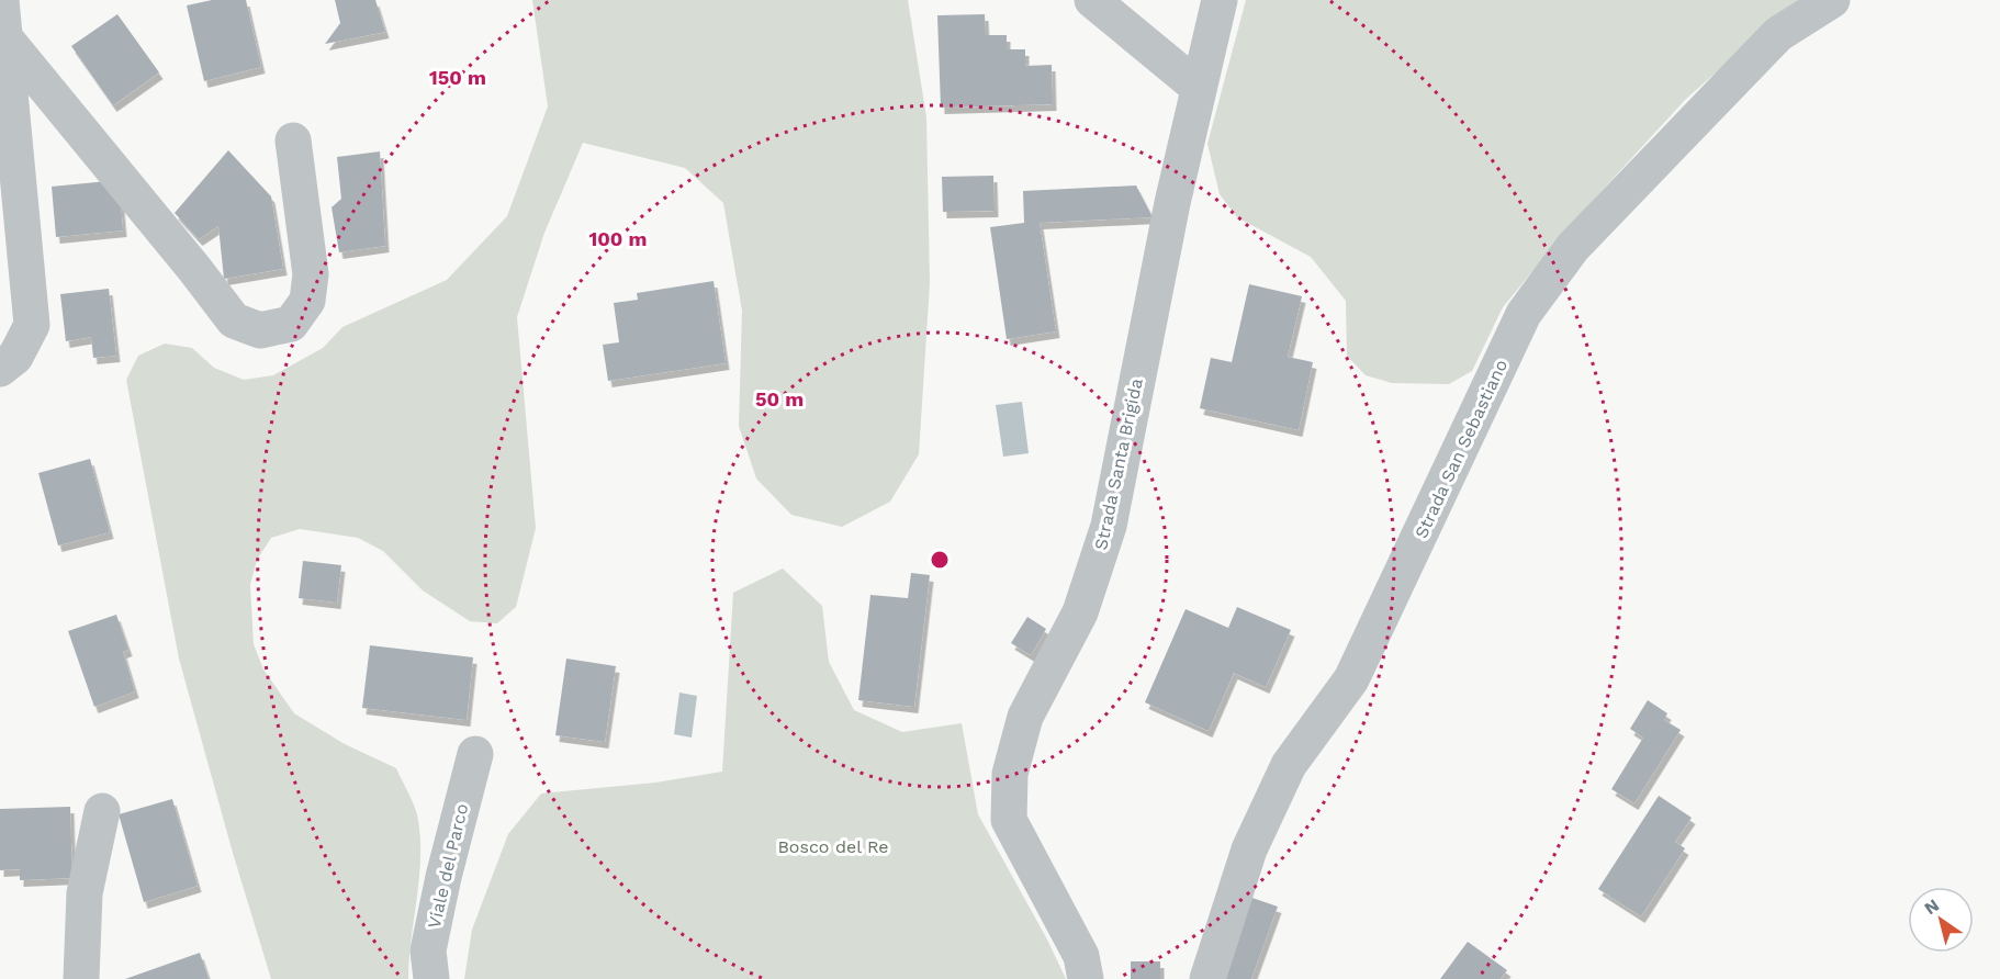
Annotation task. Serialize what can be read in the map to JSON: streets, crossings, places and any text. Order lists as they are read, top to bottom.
{
  "streets": {
    "street": ["Strada San Sebastiano", "Strada Santa Brigida", "Viale del Parco"]
  },
  "parks": ["Bosco del Re"],
  "north": "top left",
  "rings": ["150 m", "100 m", "50 m"]
}
